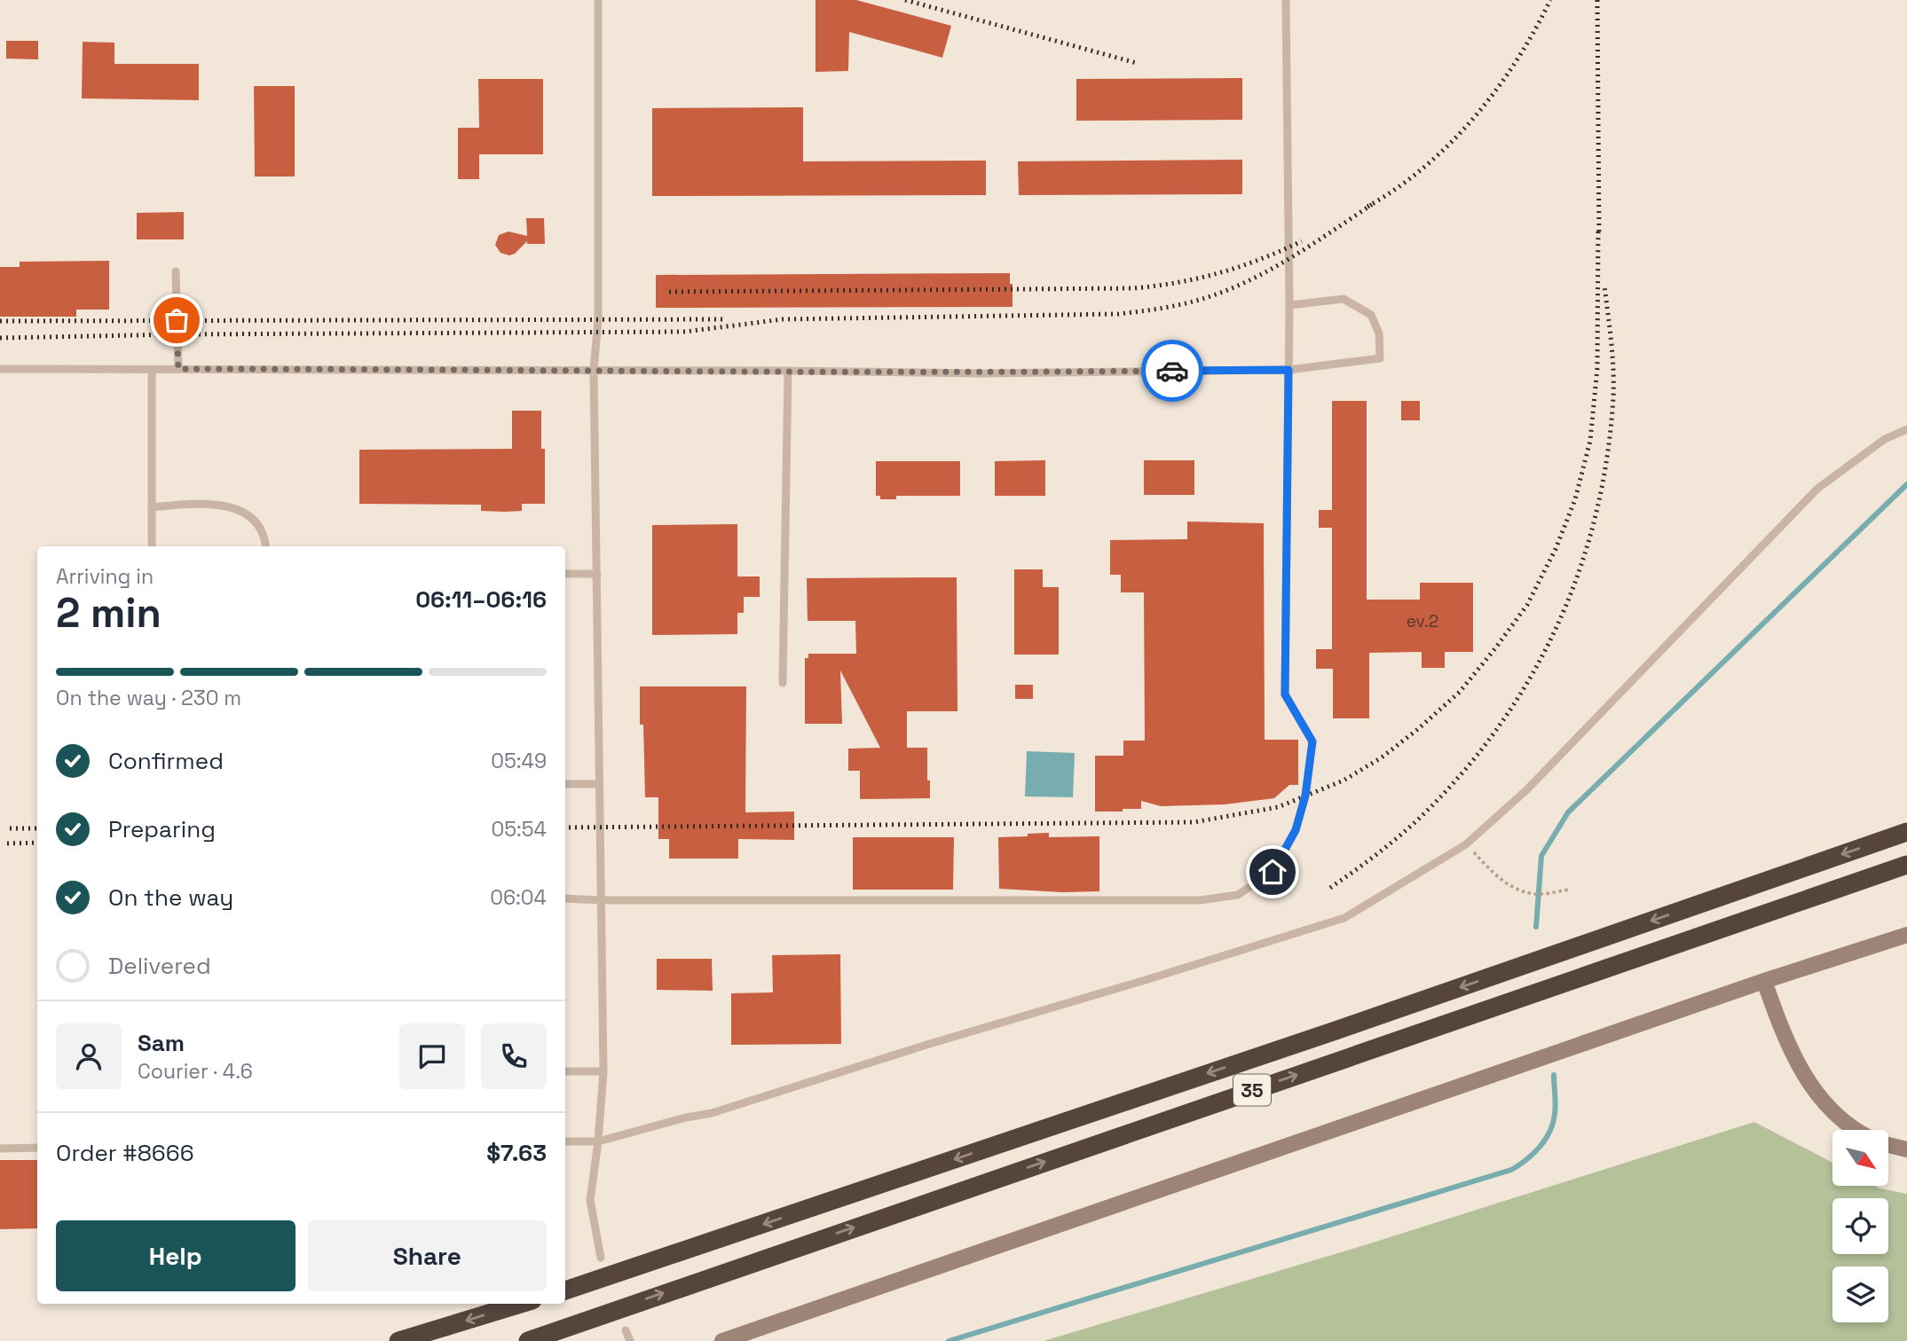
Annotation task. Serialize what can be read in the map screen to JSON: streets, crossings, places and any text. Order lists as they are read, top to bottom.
{
  "streets": {
    "highway": ["35"]
  },
  "house_numbers": ["ev.2"],
  "north": "bottom right",
  "page": {
    "heading": ["2 min", "Arriving in", "06:11–06:16"],
    "panel": [
      "Sam",
      "Courier · 4.6",
      "Order #8666",
      "$7.63"
    ],
    "bar": "On the way · 230 m",
    "list": [
      ["Confirmed", "05:49"],
      ["Preparing", "05:54"],
      ["On the way", "06:04"],
      "Delivered"
    ],
    "buttons": ["Help", "Share"]
  }
}
